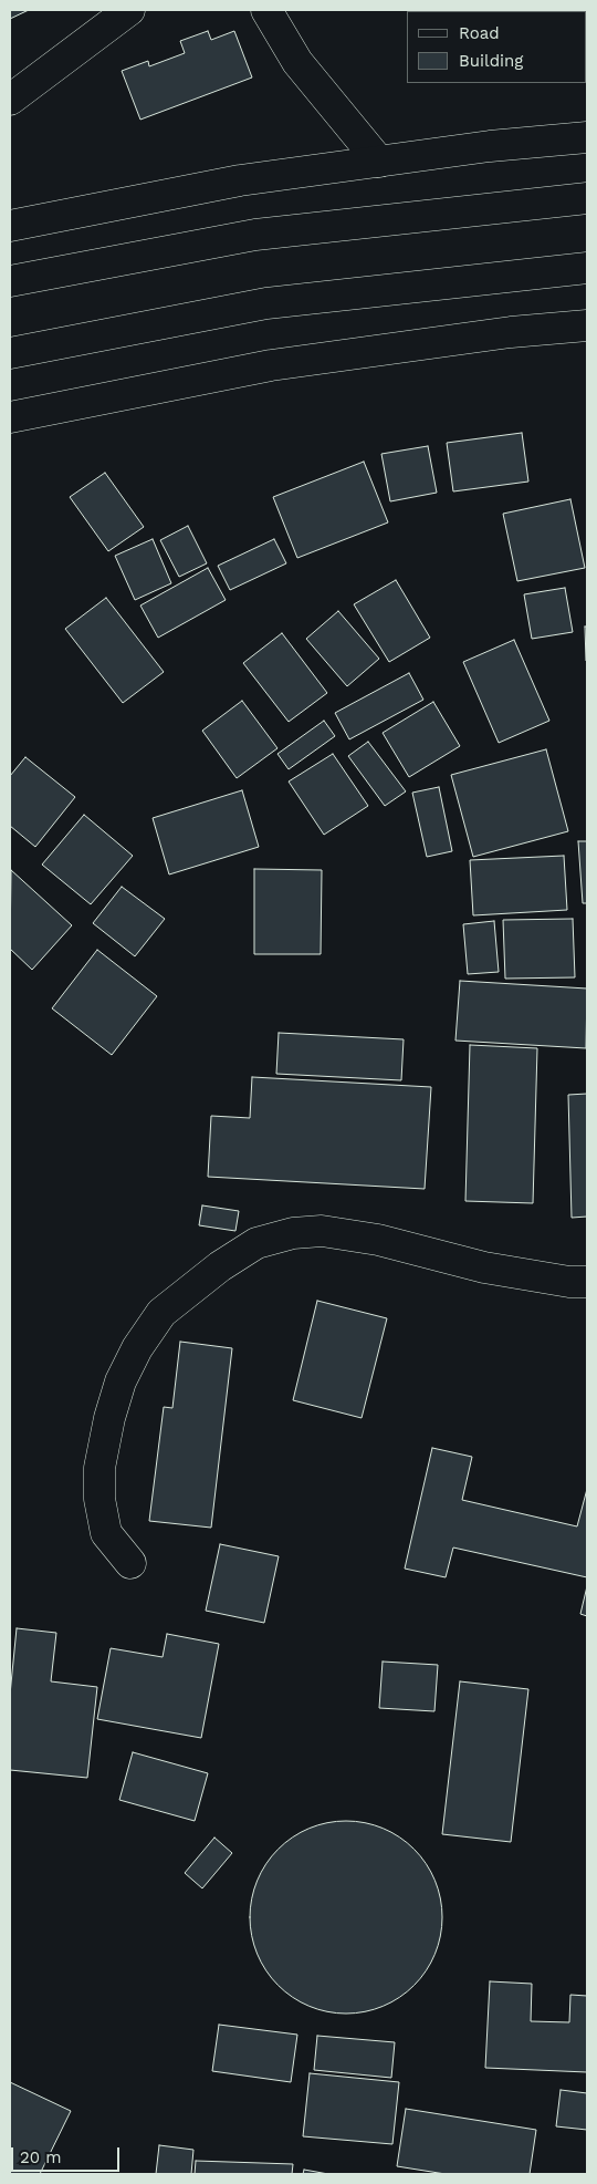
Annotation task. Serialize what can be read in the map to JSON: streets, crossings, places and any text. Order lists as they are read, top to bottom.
{
  "legend": ["Road", "Building"],
  "scale_bar": "20 m"
}
